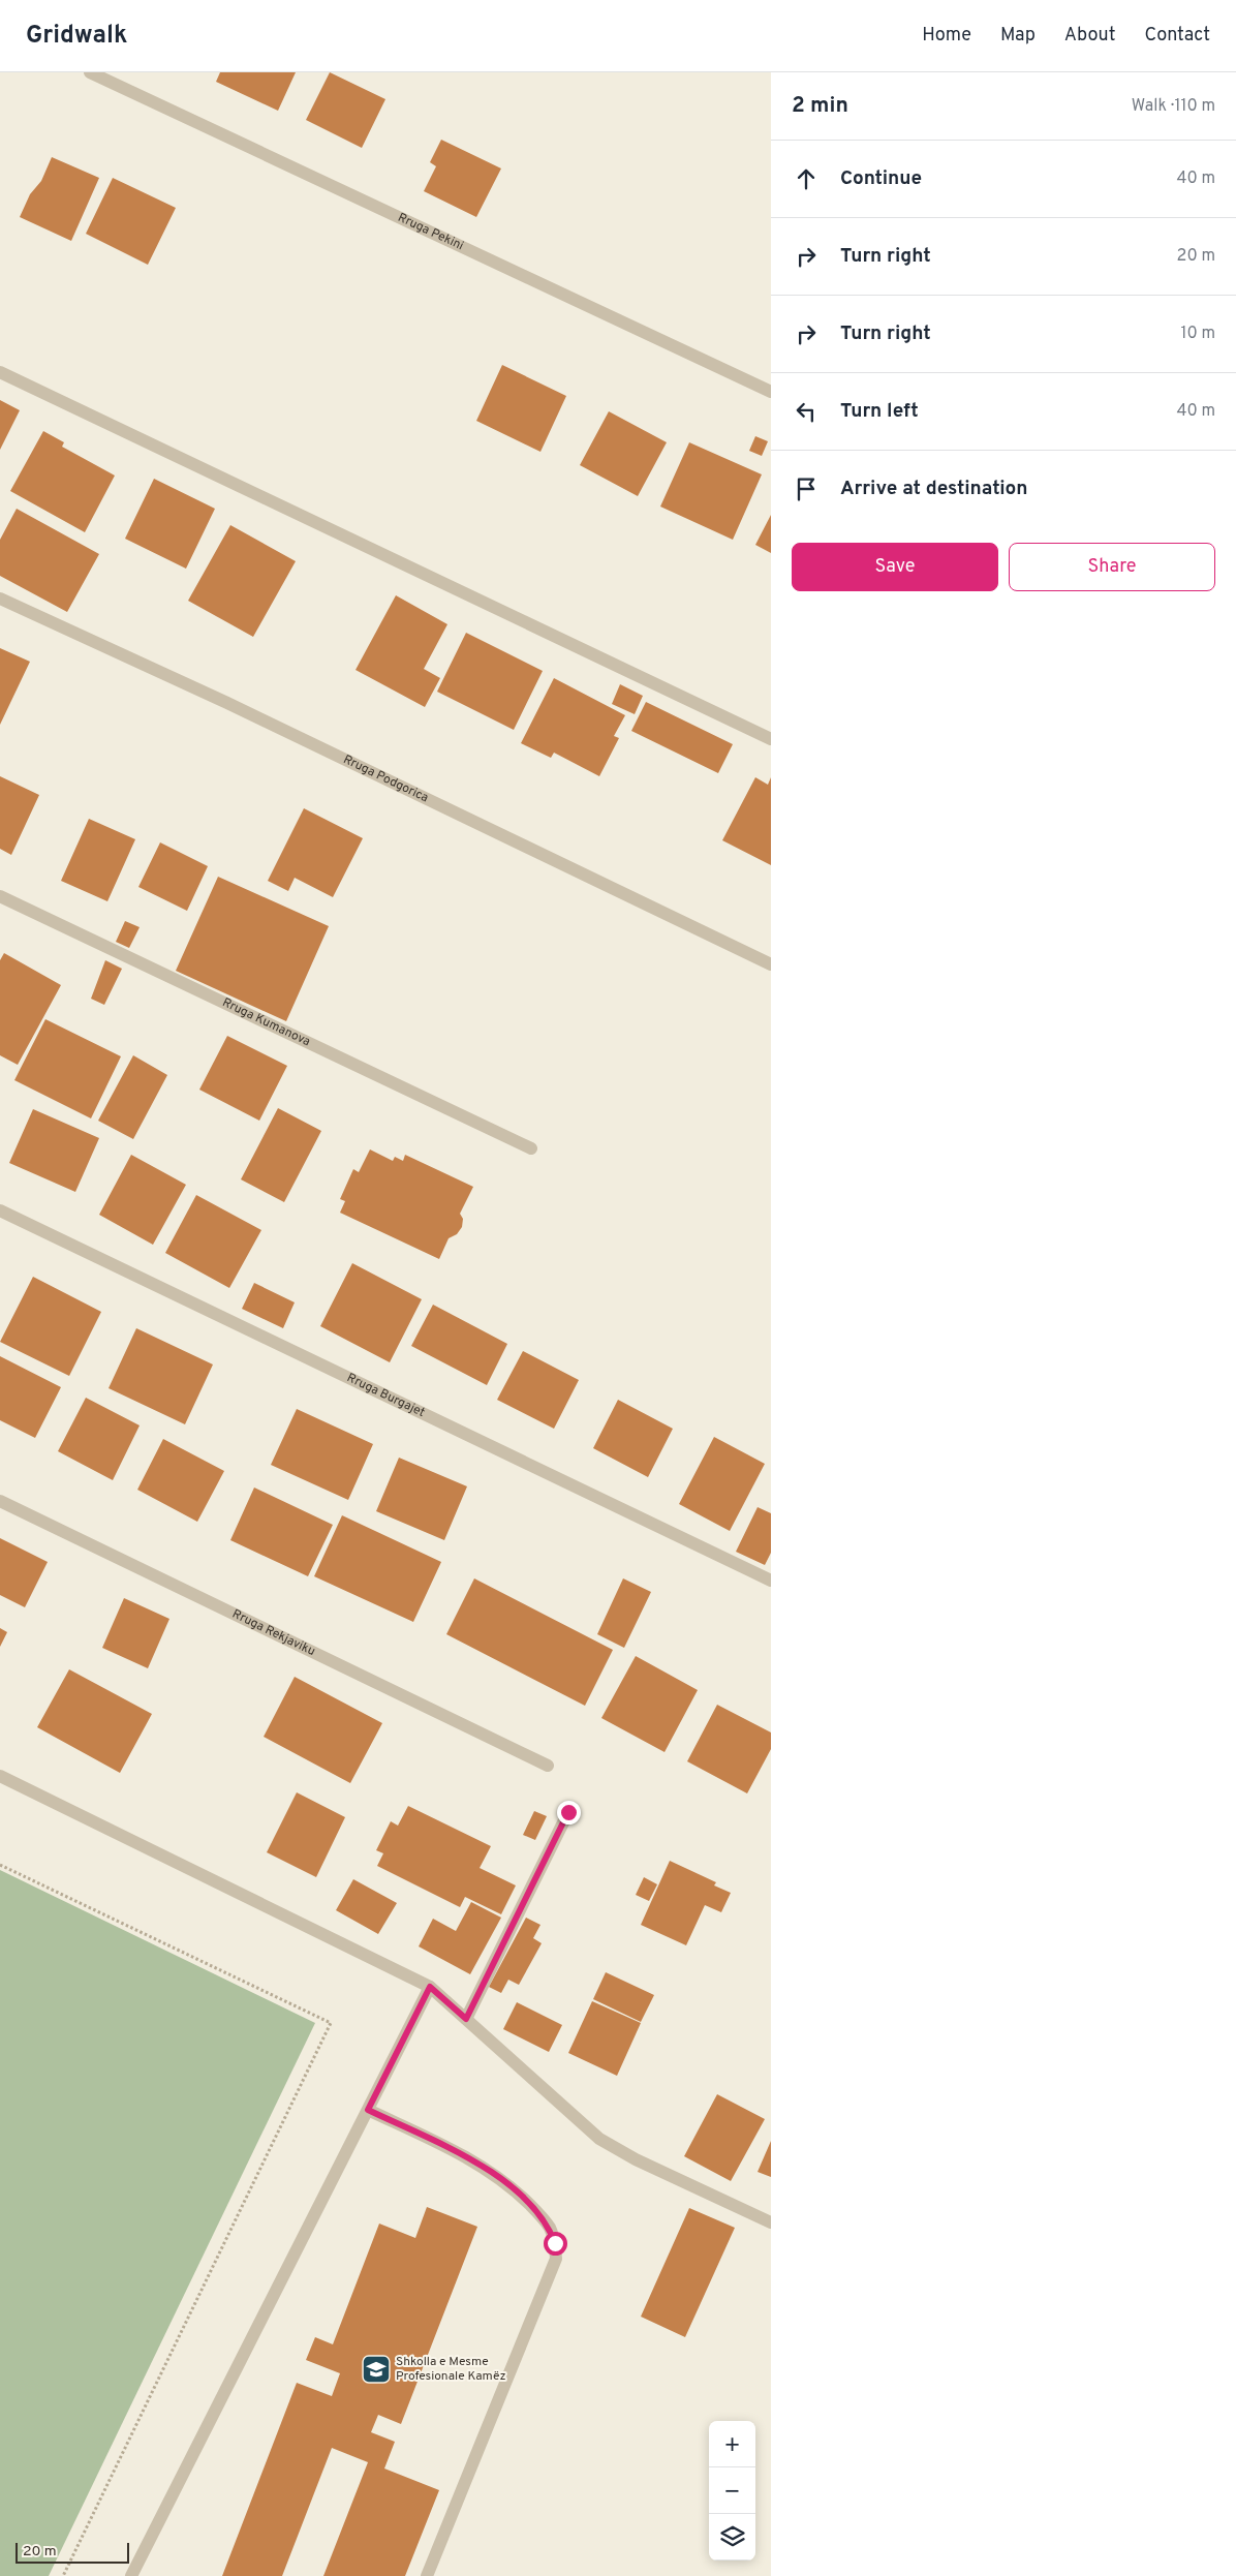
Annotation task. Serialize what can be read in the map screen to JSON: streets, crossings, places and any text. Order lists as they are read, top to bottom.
{
  "streets": {
    "street": [
      "Rruga Pekini",
      "Rruga Podgorica",
      "Rruga Kumanova",
      "Rruga Burgajet",
      "Rruga Rekjaviku"
    ]
  },
  "places": {
    "school or university": ["Shkolla e Mesme Profesionale Kamëz"]
  },
  "scale_bar": "20 m",
  "page": {
    "header": "Gridwalk",
    "nav": [
      "Home",
      "Map",
      "About",
      "Contact"
    ],
    "heading": ["2 min", "Walk · 110 m"],
    "list": [
      ["Continue", "40 m"],
      ["Turn right", "20 m"],
      ["Turn right", "10 m"],
      ["Turn left", "40 m"],
      "Arrive at destination"
    ],
    "buttons": ["Save", "Share"],
    "map_buttons": ["+", "−"],
    "scale": "20 m"
  }
}
